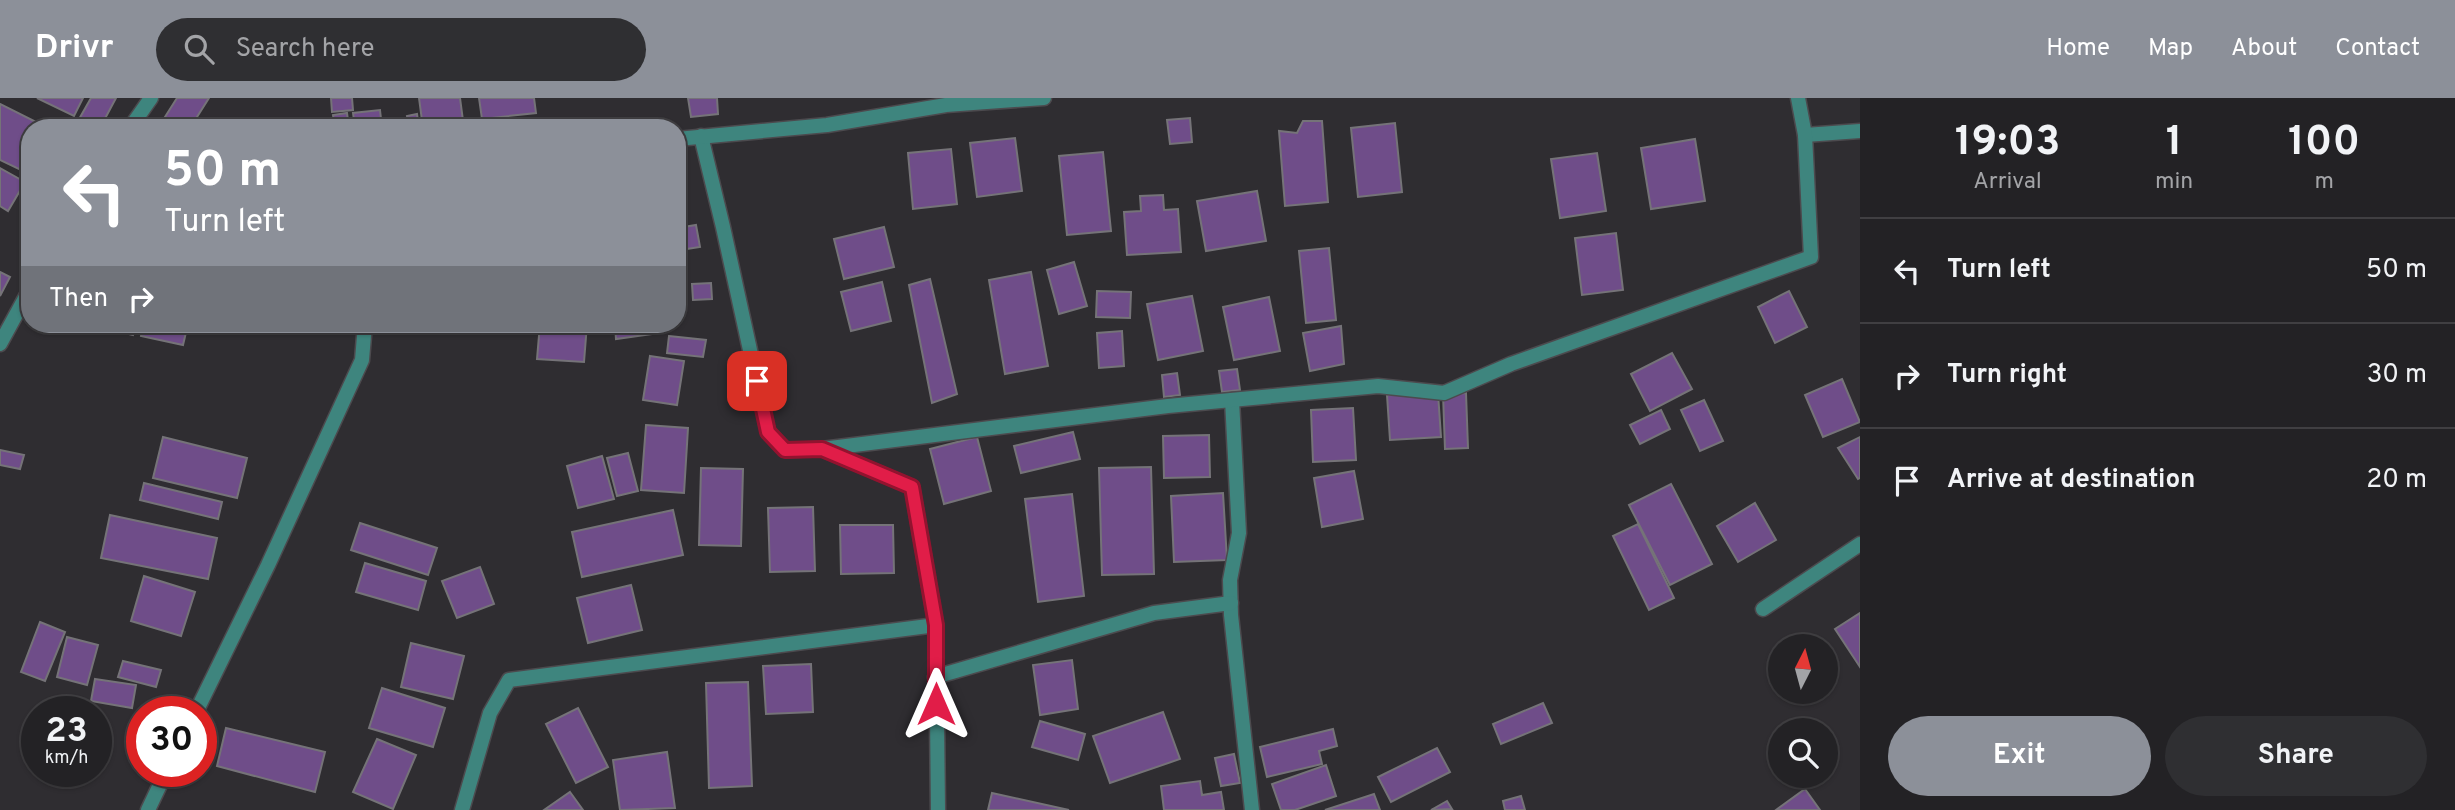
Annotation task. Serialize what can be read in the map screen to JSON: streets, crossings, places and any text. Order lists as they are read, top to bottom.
{
  "north": "top",
  "page": {
    "header": "Drivr",
    "search": "Search here",
    "nav": [
      "Home",
      "Map",
      "About",
      "Contact"
    ],
    "eta": [
      "19:03",
      "Arrival",
      "1",
      "min",
      "100",
      "m"
    ],
    "turn": ["50 m", "Turn left"],
    "list": [
      {
        "name": "Turn left",
        "value": "50 m"
      },
      {
        "name": "Turn right",
        "value": "30 m"
      },
      {
        "name": "Arrive at destination",
        "value": "20 m"
      }
    ],
    "then": "Then",
    "speed": "23 km/h",
    "limit": "30",
    "buttons": ["Exit", "Share"]
  }
}
